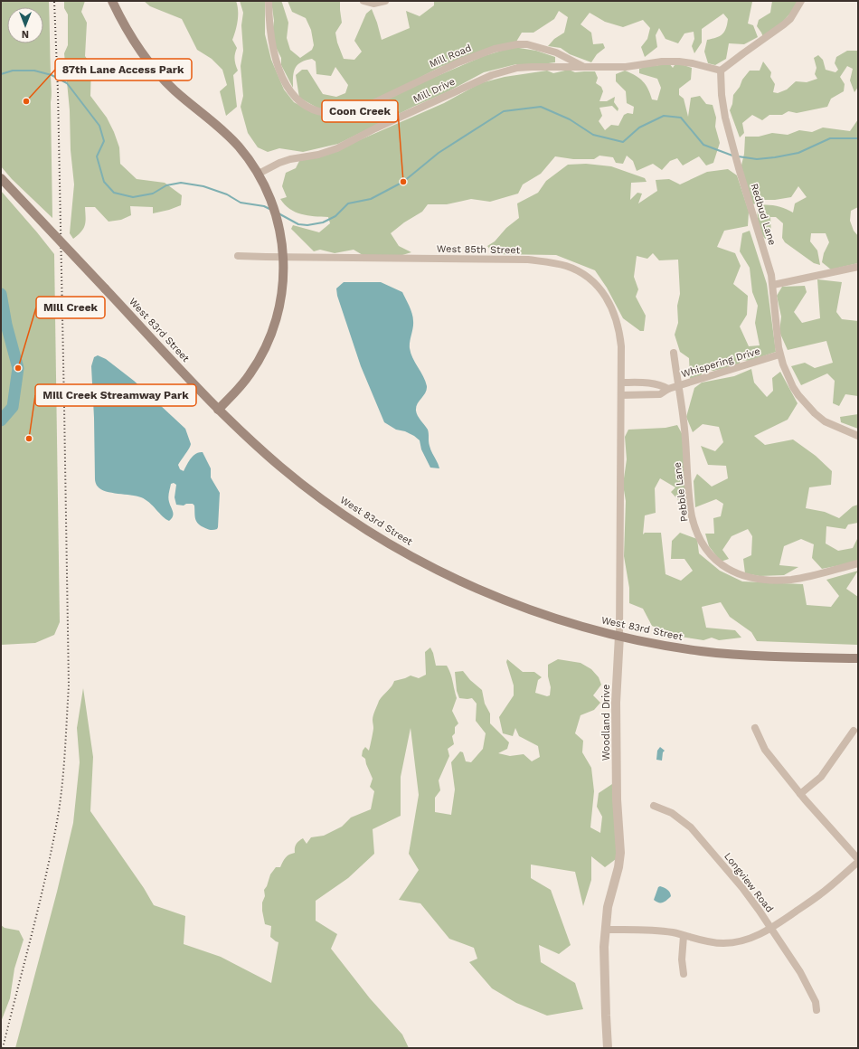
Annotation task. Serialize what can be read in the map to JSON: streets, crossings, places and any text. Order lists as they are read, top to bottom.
{
  "streets": {
    "main road": ["West 83rd Street"],
    "street": [
      "Mill Road",
      "Mill Drive",
      "Redbud Lane",
      "West 85th Street",
      "Whispering Drive",
      "Pebble Lane",
      "Woodland Drive",
      "Longview Road"
    ]
  },
  "crossings": [
    ["Mill Road", "Mill Drive"],
    ["Mill Road", "Redbud Lane"],
    ["Redbud Lane", "Whispering Drive"],
    ["West 85th Street", "Whispering Drive"],
    ["West 85th Street", "Woodland Drive"],
    ["West 83rd Street", "Woodland Drive"],
    ["Whispering Drive", "Pebble Lane"],
    ["Whispering Drive", "Woodland Drive"]
  ],
  "places": [
    "87th Lane Access Park",
    "Coon Creek",
    "Mill Creek",
    "Mill Creek Streamway Park"
  ],
  "north": "bottom"
}
